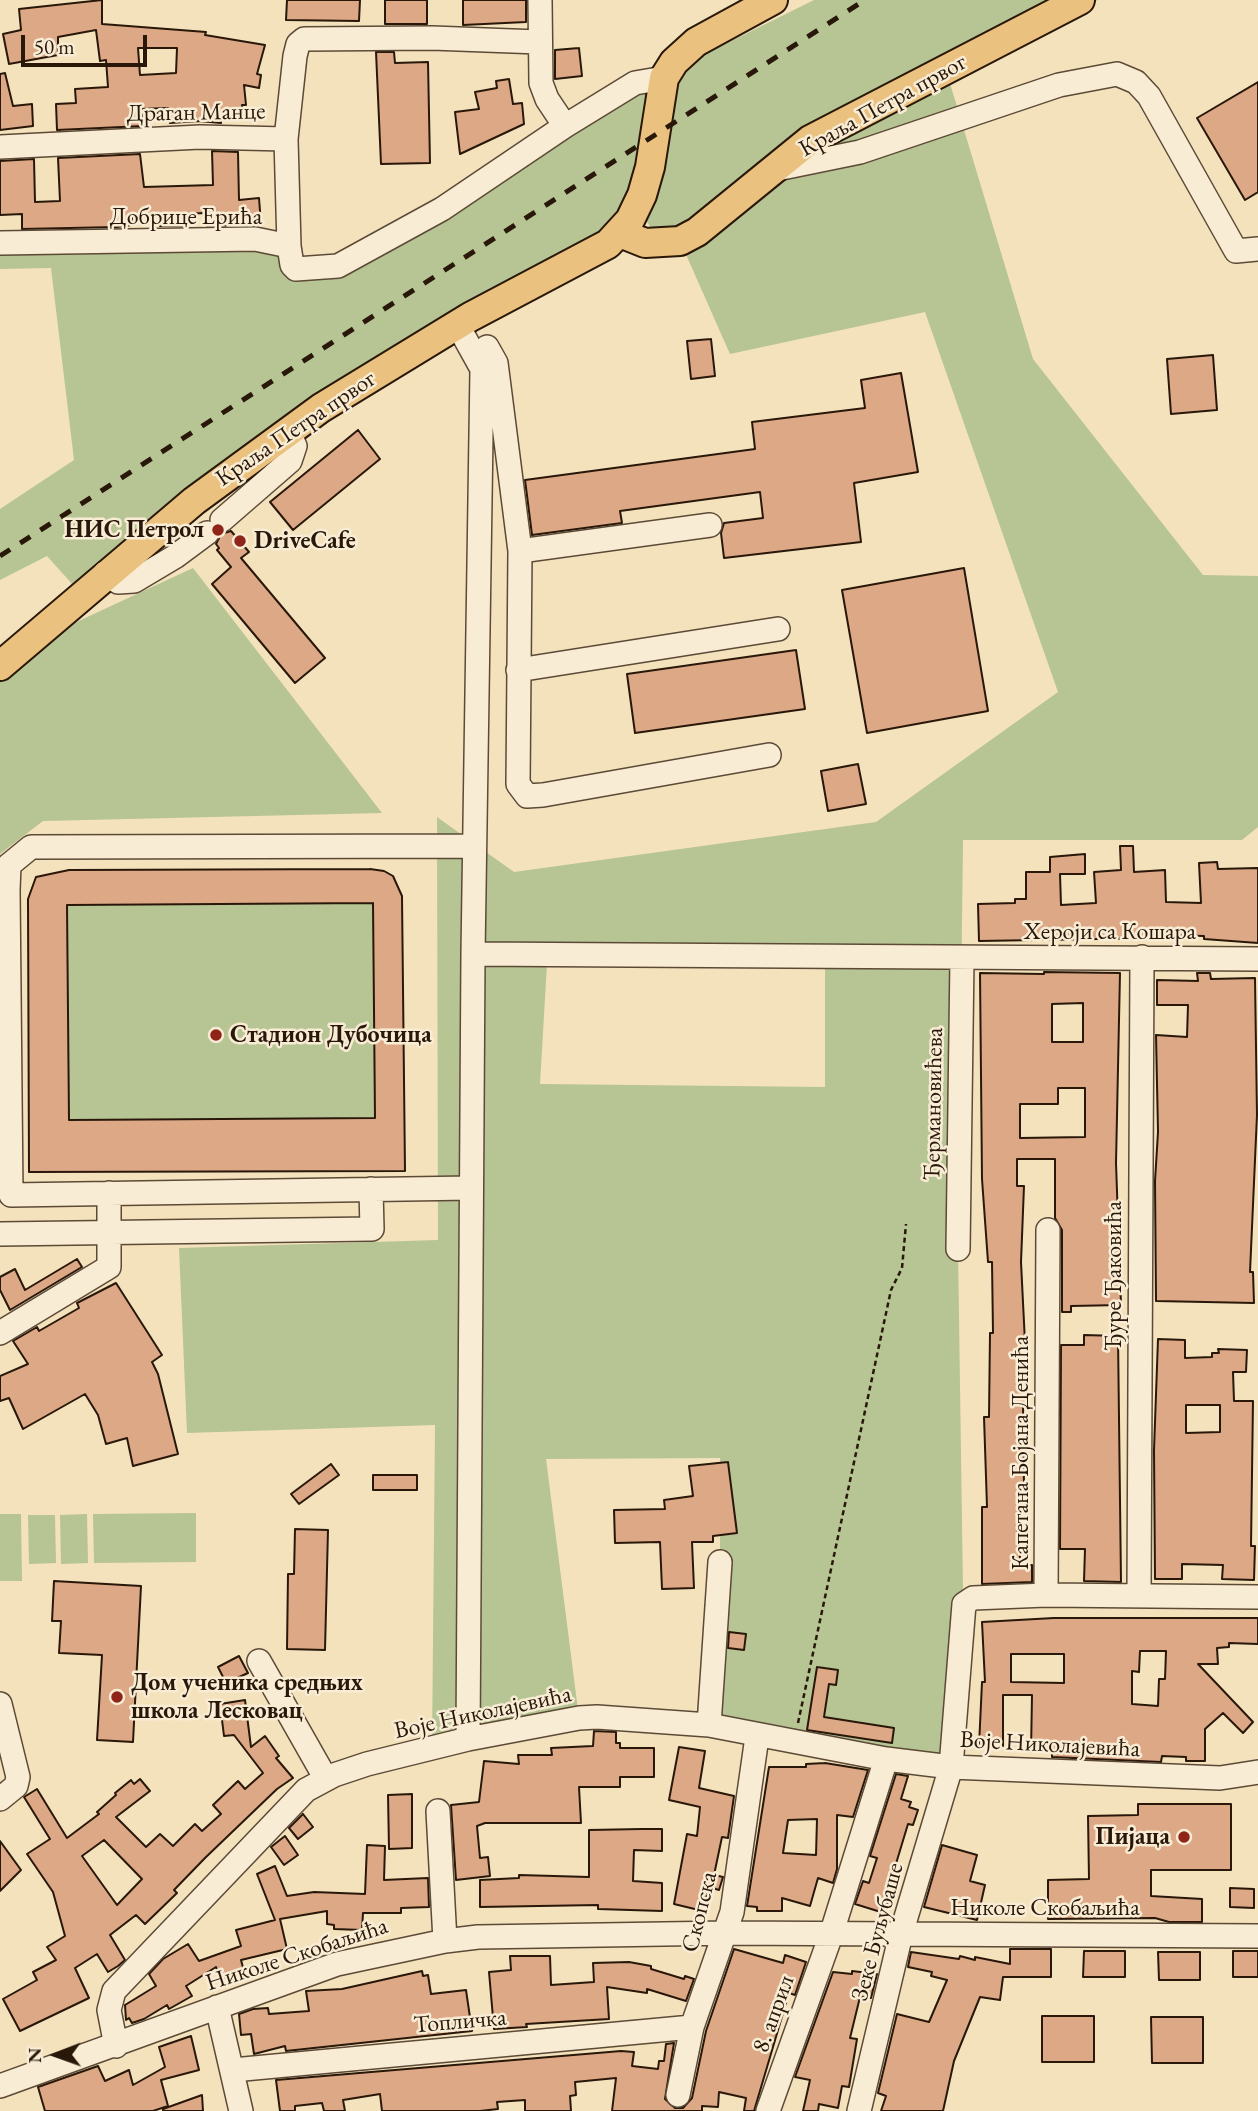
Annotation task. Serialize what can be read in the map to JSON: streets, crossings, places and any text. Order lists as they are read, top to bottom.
{
  "streets": {
    "main road": ["Краља Петра првог"],
    "street": [
      "Драган Манце",
      "Добрице Ерића",
      "Хероји са Кошара",
      "Ђермановићева",
      "Ђуре Ђаковића",
      "Капетана Бојана Денића",
      "Воје Николајевића",
      "Николе Скобаљића",
      "Скопска",
      "Зеке Буљубаше",
      "8. април",
      "Топличка"
    ]
  },
  "crossings": [
    ["Драган Манце", "Добрице Ерића"],
    ["Хероји са Кошара", "Ђермановићева"],
    ["Хероји са Кошара", "Ђуре Ђаковића"],
    ["Капетана Бојана Денића", "Воје Николајевића"],
    ["Капетана Бојана Денића", "Зеке Буљубаше"],
    ["Воје Николајевића", "Николе Скобаљића"],
    ["Воје Николајевића", "Скопска"],
    ["Воје Николајевића", "Зеке Буљубаше"],
    ["Николе Скобаљића", "Скопска"],
    ["Николе Скобаљића", "Зеке Буљубаше"],
    ["Николе Скобаљића", "8. април"],
    ["Скопска", "Топличка"]
  ],
  "places": [
    "НИС Петрол",
    "DriveCafe",
    "Стадион Дубочица",
    "Дом ученика средњих школа Лесковац",
    "Пијаца"
  ],
  "scale_bar": "50 m",
  "north": "left"
}
